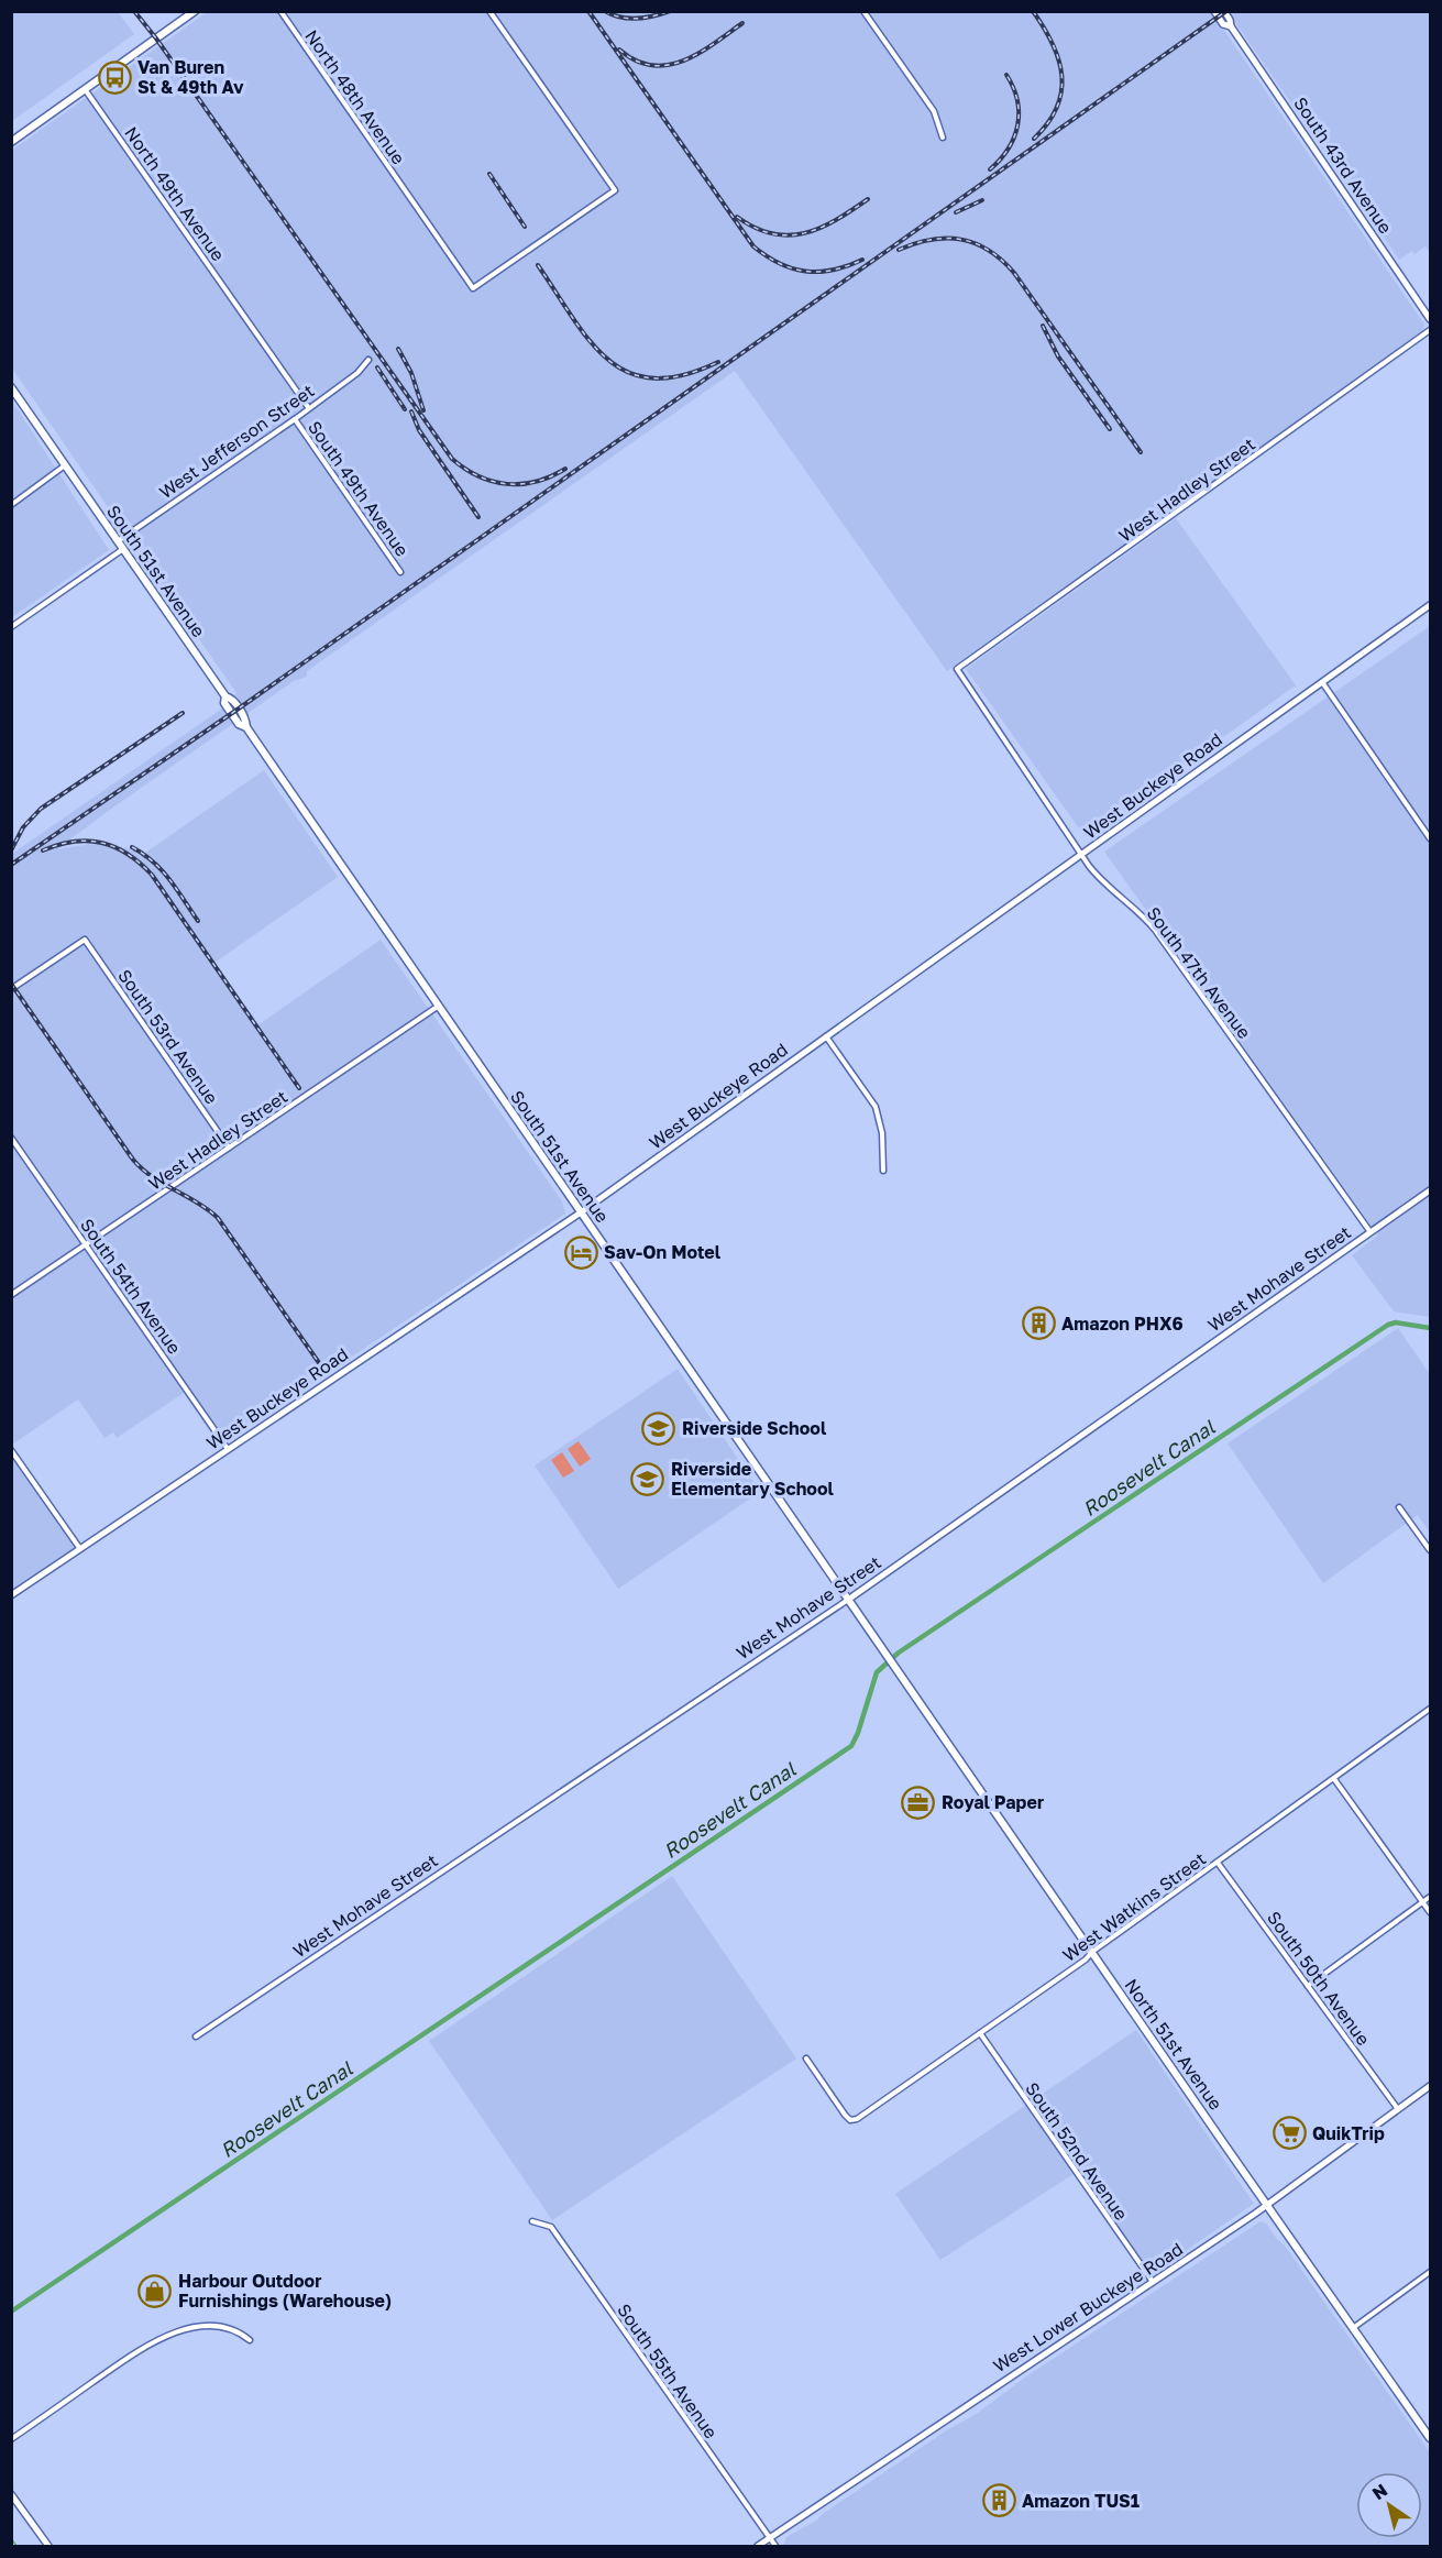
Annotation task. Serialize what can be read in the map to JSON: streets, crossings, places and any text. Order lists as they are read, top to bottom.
{
  "streets": {
    "main road": [
      "South 43rd Avenue",
      "South 51st Avenue",
      "West Buckeye Road",
      "West Mohave Street",
      "North 51st Avenue",
      "West Lower Buckeye Road"
    ],
    "street": [
      "North 48th Avenue",
      "North 49th Avenue",
      "West Jefferson Street",
      "South 49th Avenue",
      "West Hadley Street",
      "South 47th Avenue",
      "South 53rd Avenue",
      "South 54th Avenue",
      "West Watkins Street",
      "South 50th Avenue",
      "South 52nd Avenue",
      "South 55th Avenue"
    ]
  },
  "crossings": [
    ["North 49th Avenue", "South 49th Avenue"],
    ["West Jefferson Street", "South 49th Avenue"],
    ["West Jefferson Street", "South 51st Avenue"],
    ["West Hadley Street", "South 51st Avenue"],
    ["West Hadley Street", "South 47th Avenue"],
    ["West Hadley Street", "South 53rd Avenue"],
    ["West Hadley Street", "South 54th Avenue"],
    ["South 51st Avenue", "West Buckeye Road"],
    ["South 51st Avenue", "West Mohave Street"],
    ["South 51st Avenue", "North 51st Avenue"],
    ["West Buckeye Road", "South 47th Avenue"],
    ["West Buckeye Road", "South 54th Avenue"],
    ["South 47th Avenue", "West Mohave Street"],
    ["West Watkins Street", "South 50th Avenue"],
    ["West Watkins Street", "North 51st Avenue"],
    ["West Watkins Street", "South 52nd Avenue"],
    ["South 50th Avenue", "West Lower Buckeye Road"],
    ["North 51st Avenue", "West Lower Buckeye Road"],
    ["South 52nd Avenue", "West Lower Buckeye Road"],
    ["West Lower Buckeye Road", "South 55th Avenue"]
  ],
  "water": ["Roosevelt Canal"],
  "places": {
    "bus stop": ["Van Buren St & 49th Av"],
    "hotel": ["Sav-On Motel"],
    "building": ["Amazon PHX6", "Amazon TUS1"],
    "school or university": ["Riverside School", "Riverside Elementary School"],
    "office": ["Royal Paper"],
    "supermarket": ["QuikTrip"],
    "shop": ["Harbour Outdoor Furnishings (Warehouse)"]
  },
  "north": "top left"
}
